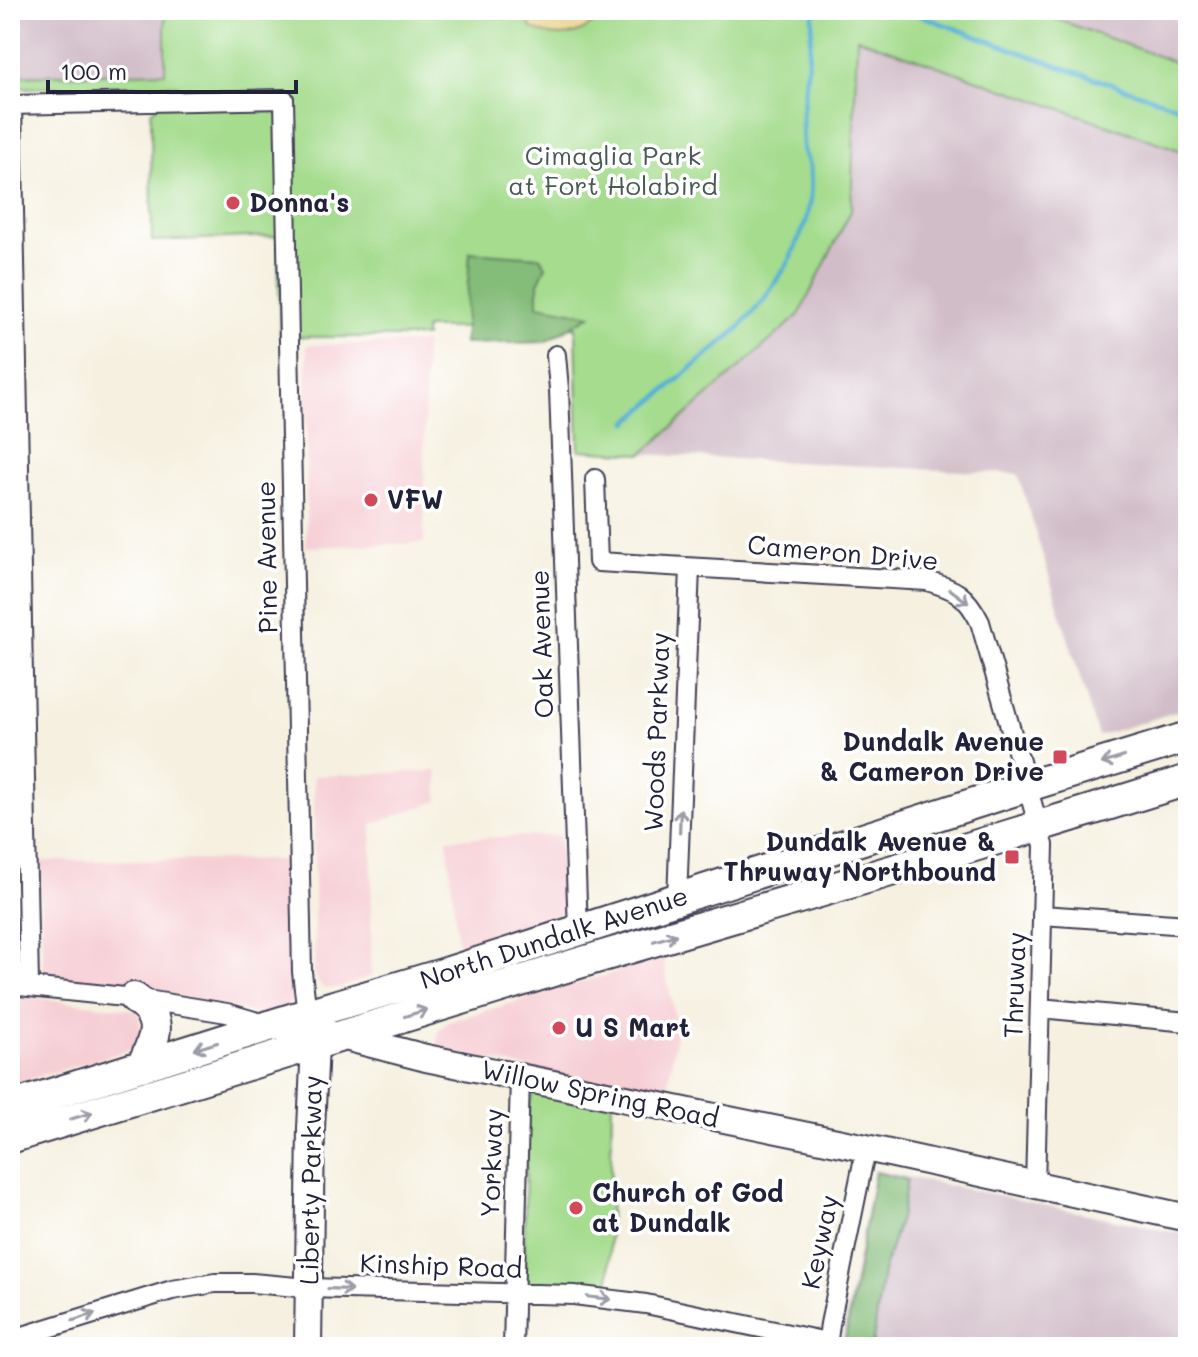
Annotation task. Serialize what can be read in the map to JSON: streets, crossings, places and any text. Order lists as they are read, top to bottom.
{
  "streets": {
    "main road": ["North Dundalk Avenue"],
    "street": [
      "Cameron Drive",
      "Pine Avenue",
      "Oak Avenue",
      "Woods Parkway",
      "Thruway",
      "Willow Spring Road",
      "Yorkway",
      "Liberty Parkway",
      "Keyway",
      "Kinship Road"
    ]
  },
  "crossings": [
    ["Cameron Drive", "Woods Parkway"],
    ["Cameron Drive", "North Dundalk Avenue"],
    ["Cameron Drive", "Thruway"],
    ["Pine Avenue", "North Dundalk Avenue"],
    ["Pine Avenue", "Willow Spring Road"],
    ["Pine Avenue", "Liberty Parkway"],
    ["Oak Avenue", "North Dundalk Avenue"],
    ["Woods Parkway", "North Dundalk Avenue"],
    ["North Dundalk Avenue", "Thruway"],
    ["North Dundalk Avenue", "Willow Spring Road"],
    ["North Dundalk Avenue", "Liberty Parkway"],
    ["Thruway", "Willow Spring Road"],
    ["Willow Spring Road", "Yorkway"],
    ["Willow Spring Road", "Liberty Parkway"],
    ["Willow Spring Road", "Keyway"],
    ["Yorkway", "Kinship Road"],
    ["Liberty Parkway", "Kinship Road"],
    ["Keyway", "Kinship Road"]
  ],
  "one_way": ["Cameron Drive", "Woods Parkway", "Kinship Road"],
  "parks": ["Cimaglia Park at Fort Holabird"],
  "places": {
    "other": [
      "Donna's",
      "VFW",
      "U S Mart",
      "Church of God at Dundalk"
    ],
    "transit": ["Dundalk Avenue & Cameron Drive", "Dundalk Avenue & Thruway Northbound"]
  },
  "scale_bar": "100 m"
}
